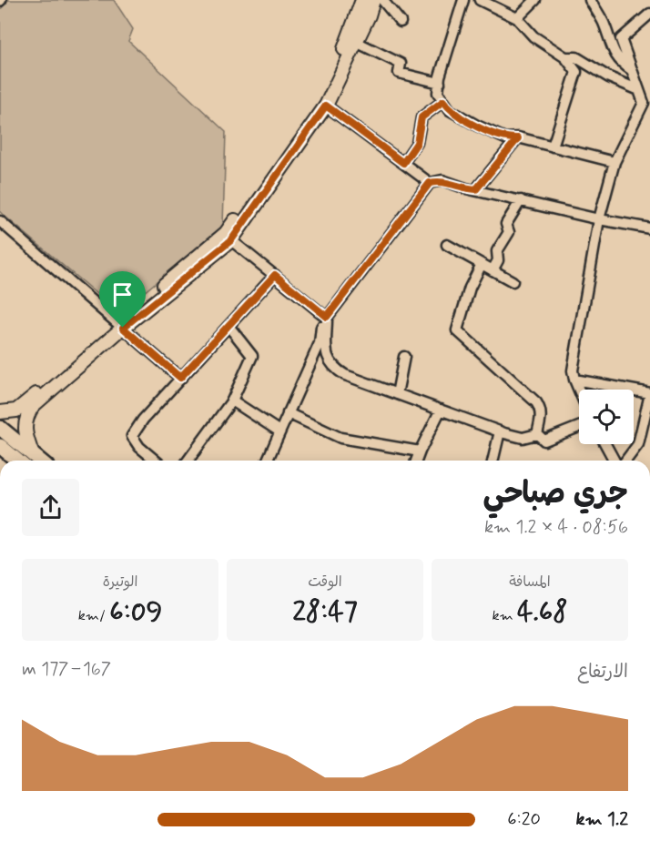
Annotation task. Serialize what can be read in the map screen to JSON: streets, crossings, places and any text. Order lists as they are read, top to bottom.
{
  "page": {
    "heading": ["جري صباحي", "08:56 · 4 × 1.2 km"],
    "stats": [
      ["المسافة", "4.68 km"],
      ["الوقت", "28:47"],
      ["الوتيرة", "6:09 /km"]
    ],
    "chart": ["الارتفاع", "167–177 m"],
    "list": [
      {
        "name": "1.2 km",
        "note": "6:20"
      }
    ]
  }
}
